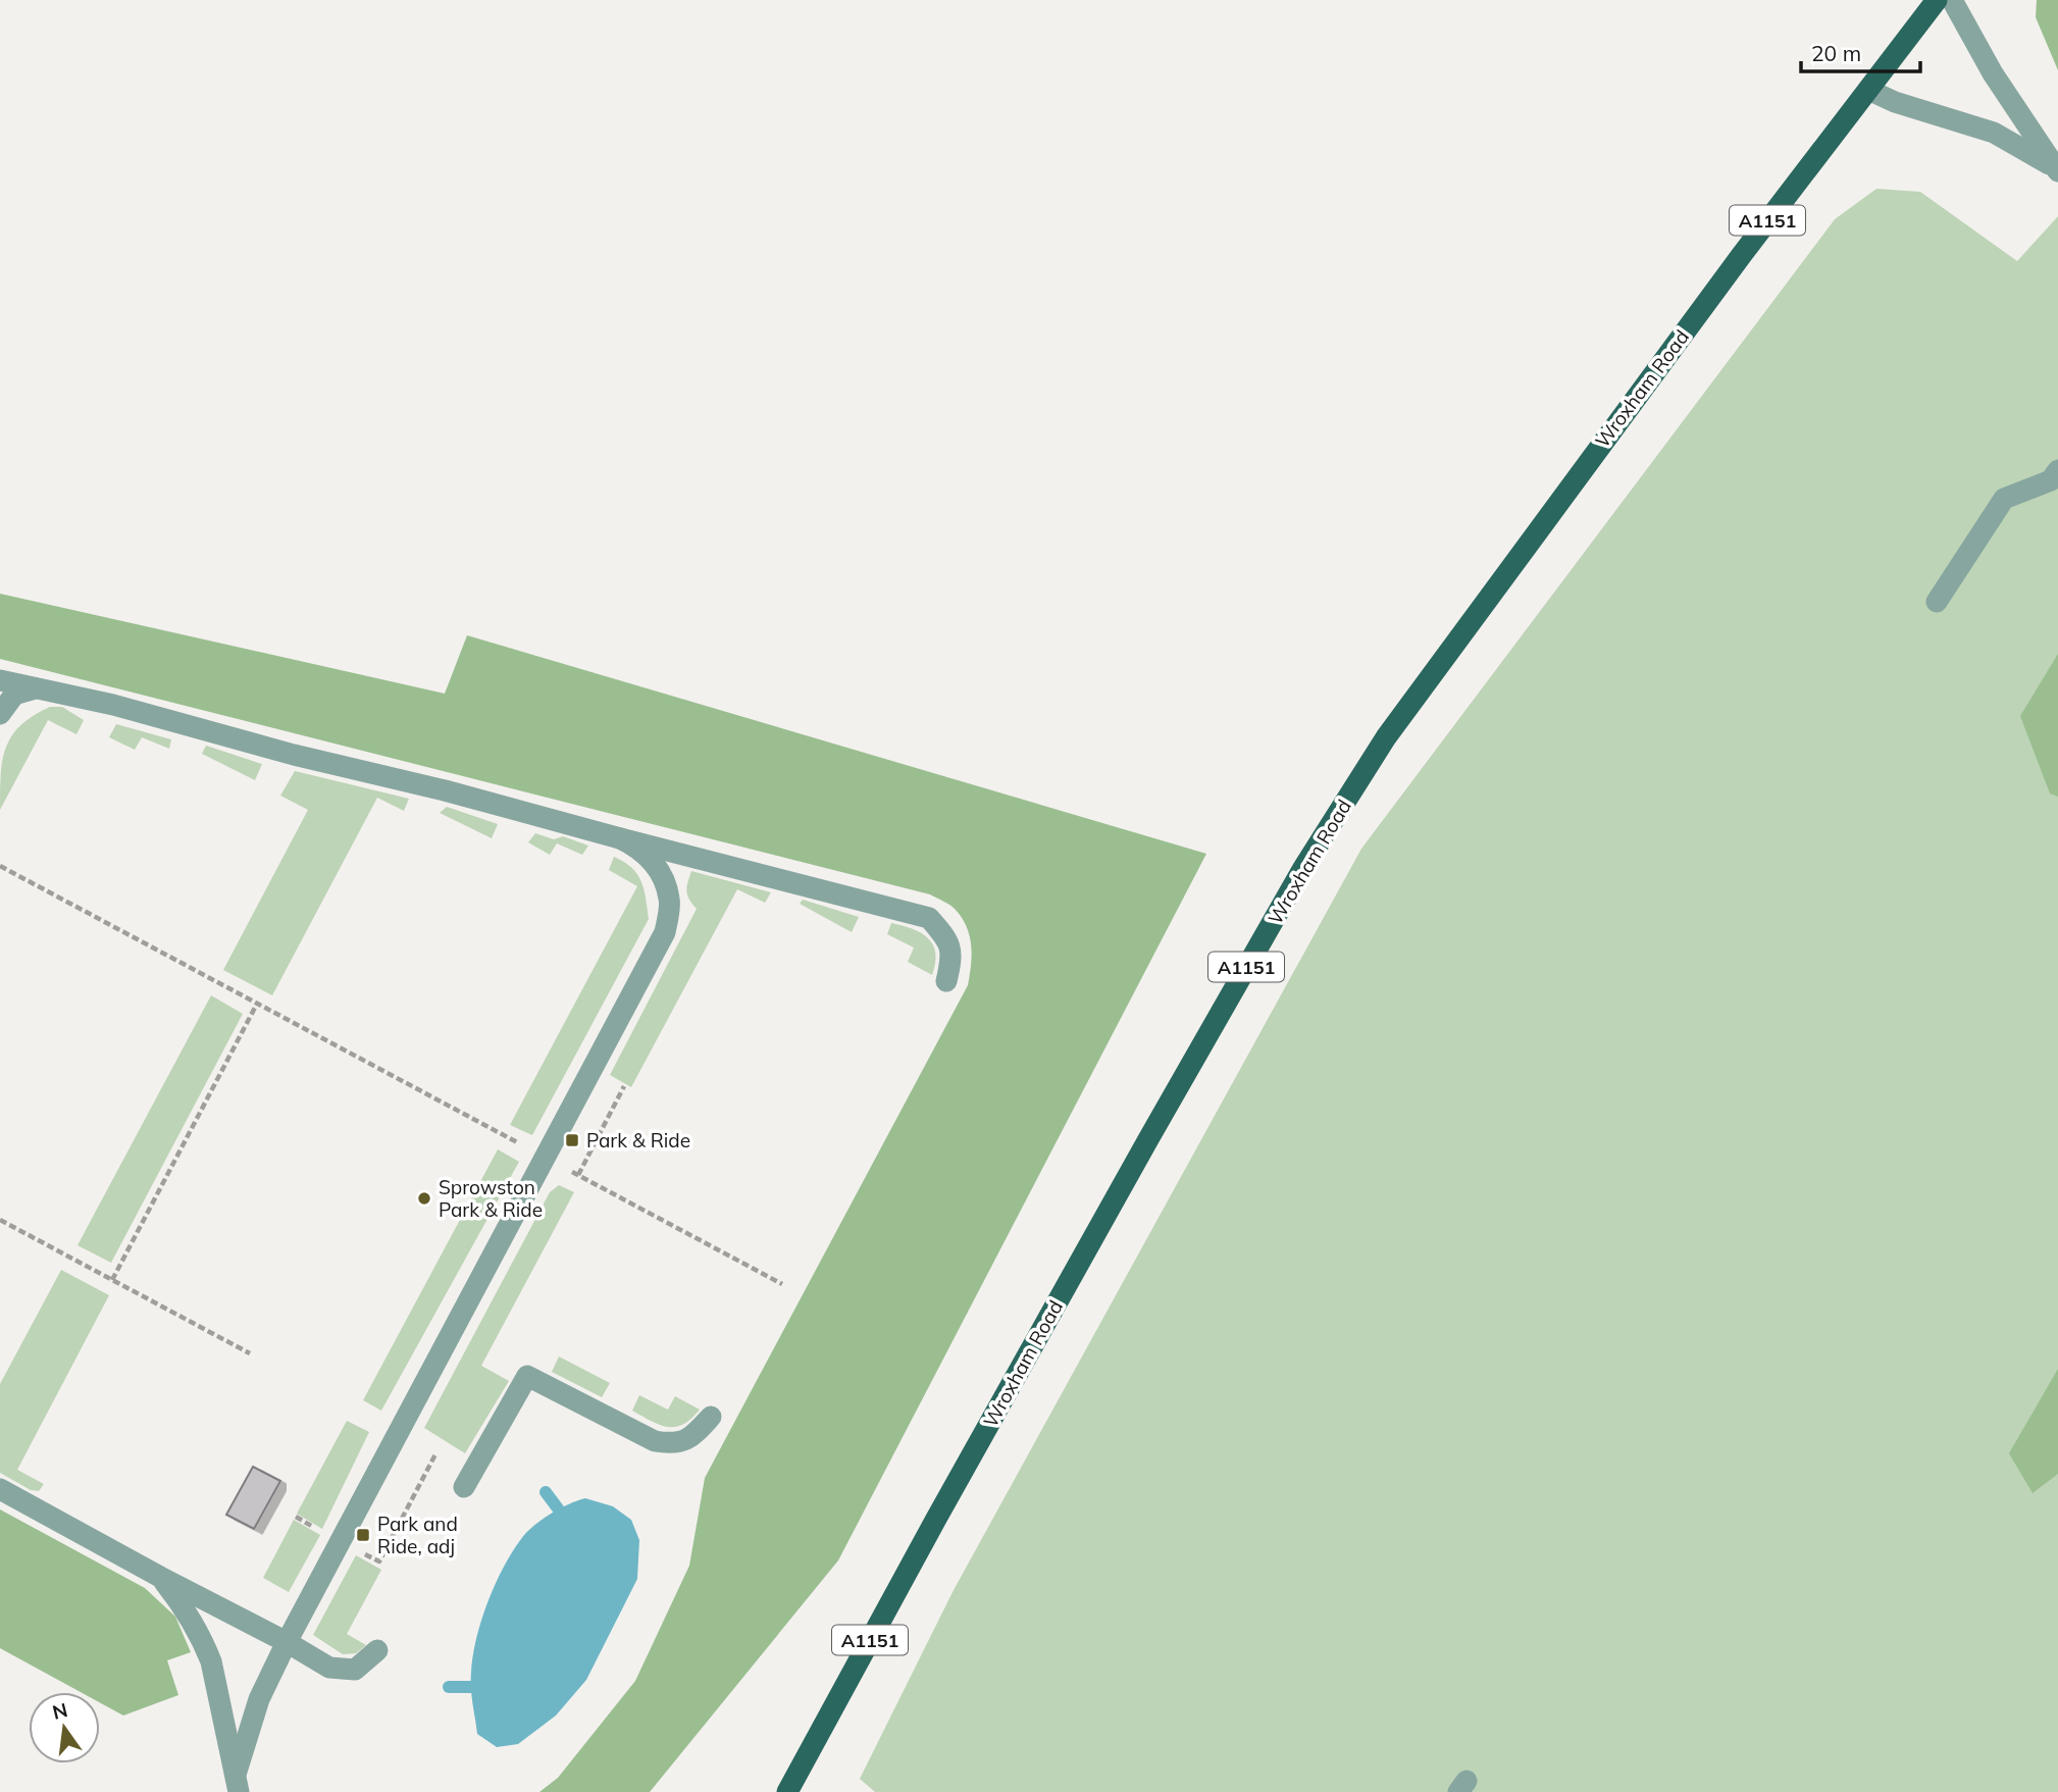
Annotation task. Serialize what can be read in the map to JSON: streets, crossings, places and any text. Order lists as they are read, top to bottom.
{
  "streets": {
    "main road": ["A1151", "Wroxham Road"]
  },
  "places": {
    "transit": ["Park & Ride", "Park and Ride, adj"],
    "other": ["Sprowston Park & Ride"]
  },
  "scale_bar": "20 m",
  "north": "top"
}
